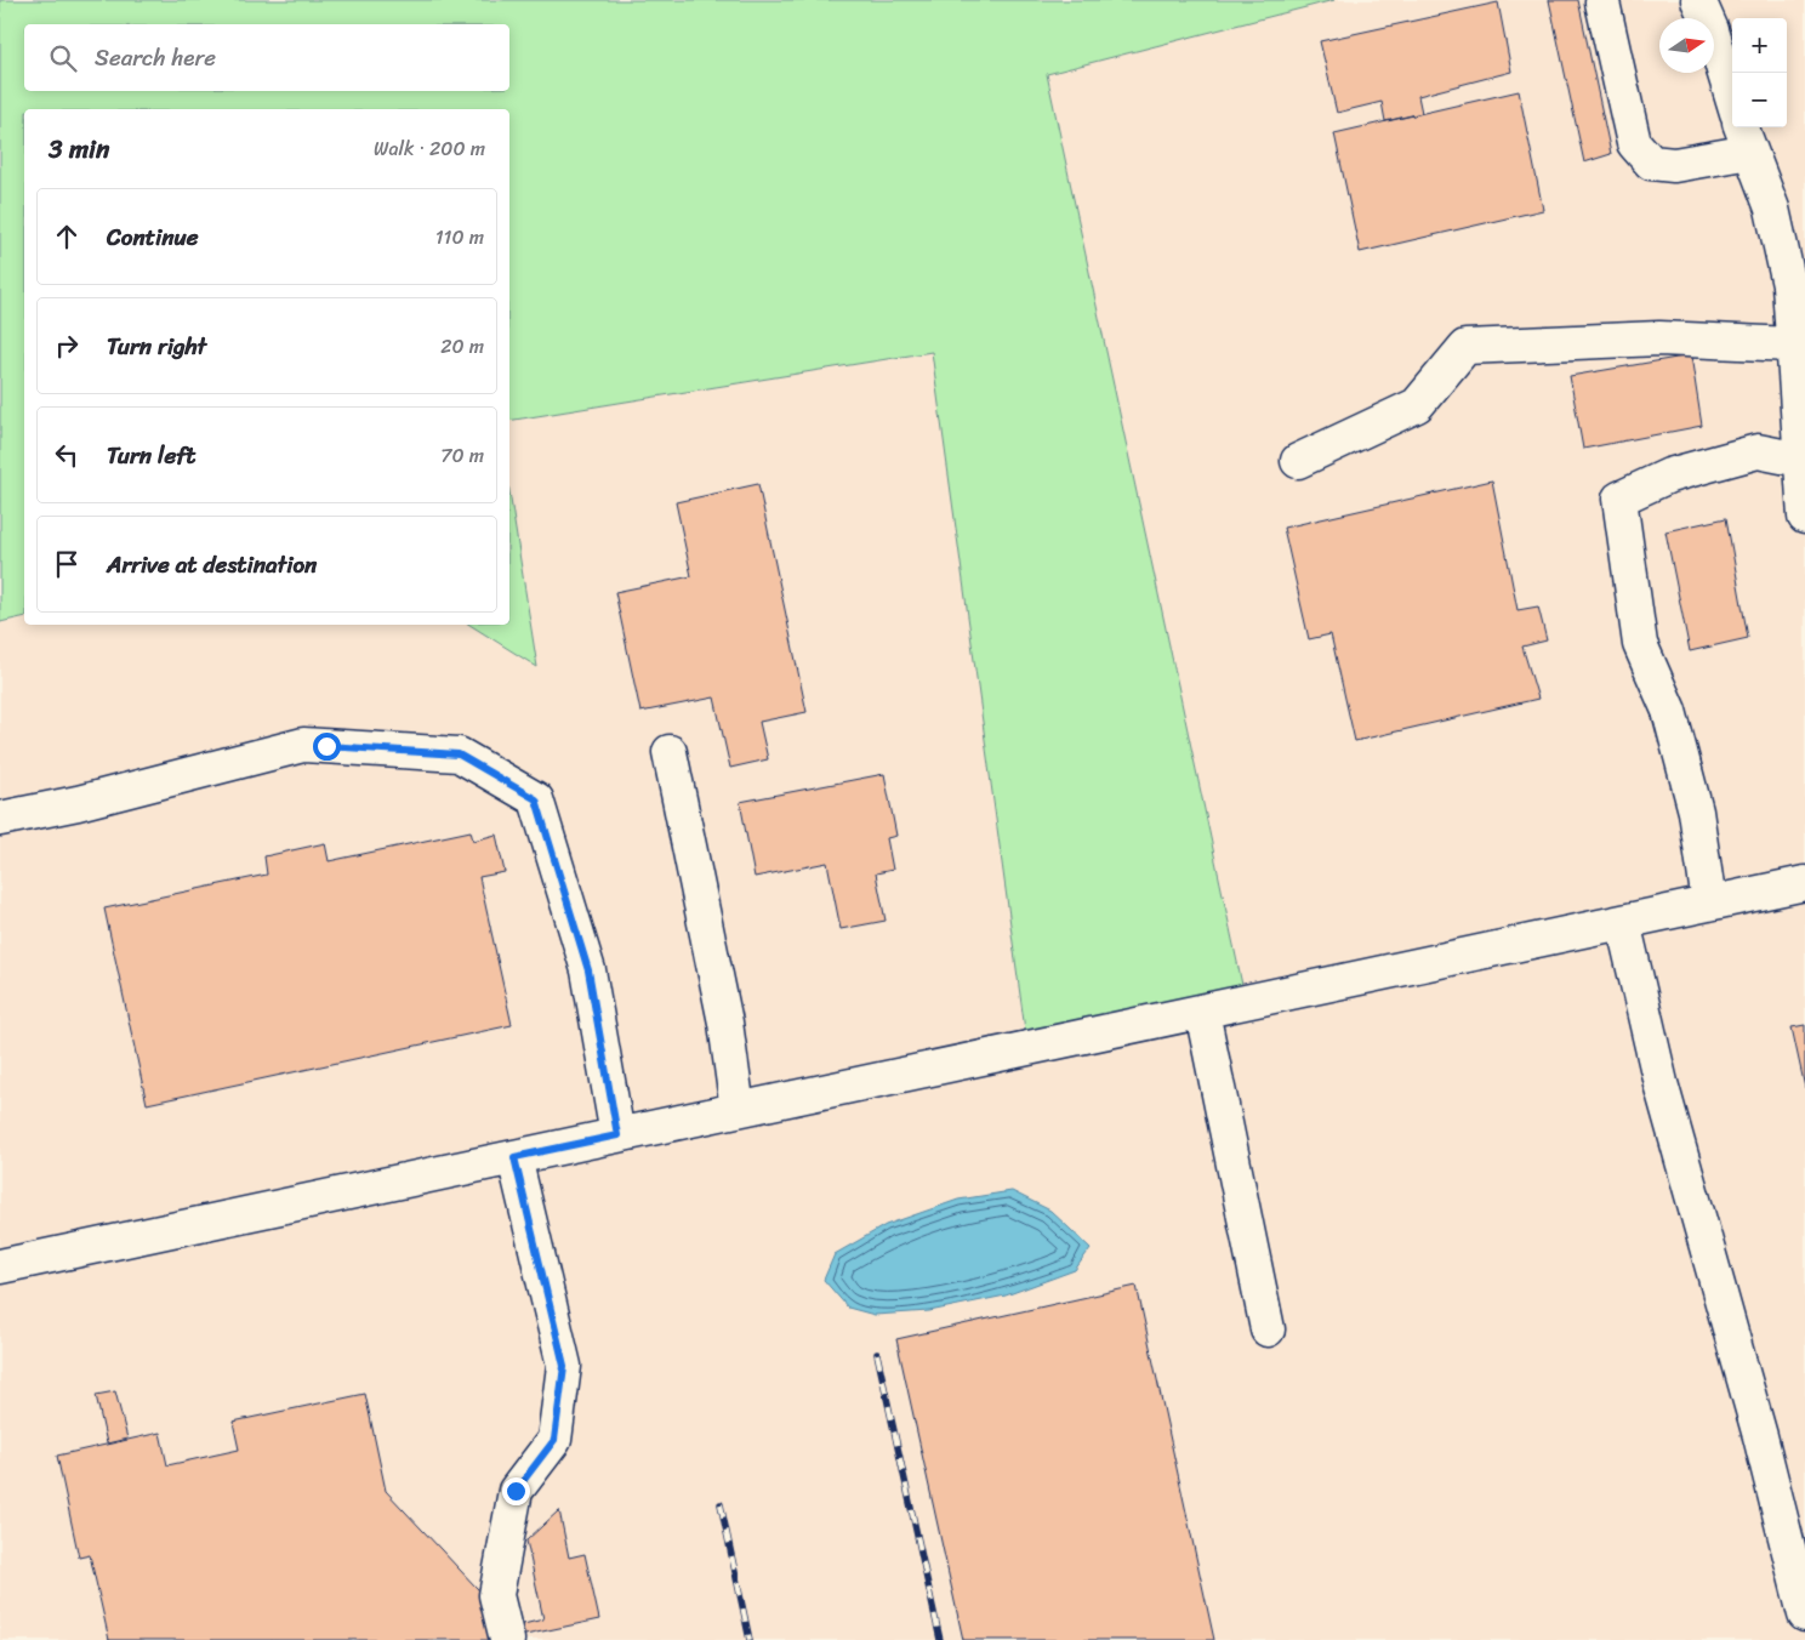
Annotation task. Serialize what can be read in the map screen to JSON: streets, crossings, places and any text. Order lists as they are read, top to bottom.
{
  "north": "right",
  "page": {
    "map_buttons": ["+", "−"],
    "search": "Search here",
    "heading": ["3 min", "Walk · 200 m"],
    "list": [
      ["Continue", "110 m"],
      ["Turn right", "20 m"],
      ["Turn left", "70 m"],
      "Arrive at destination"
    ]
  }
}
